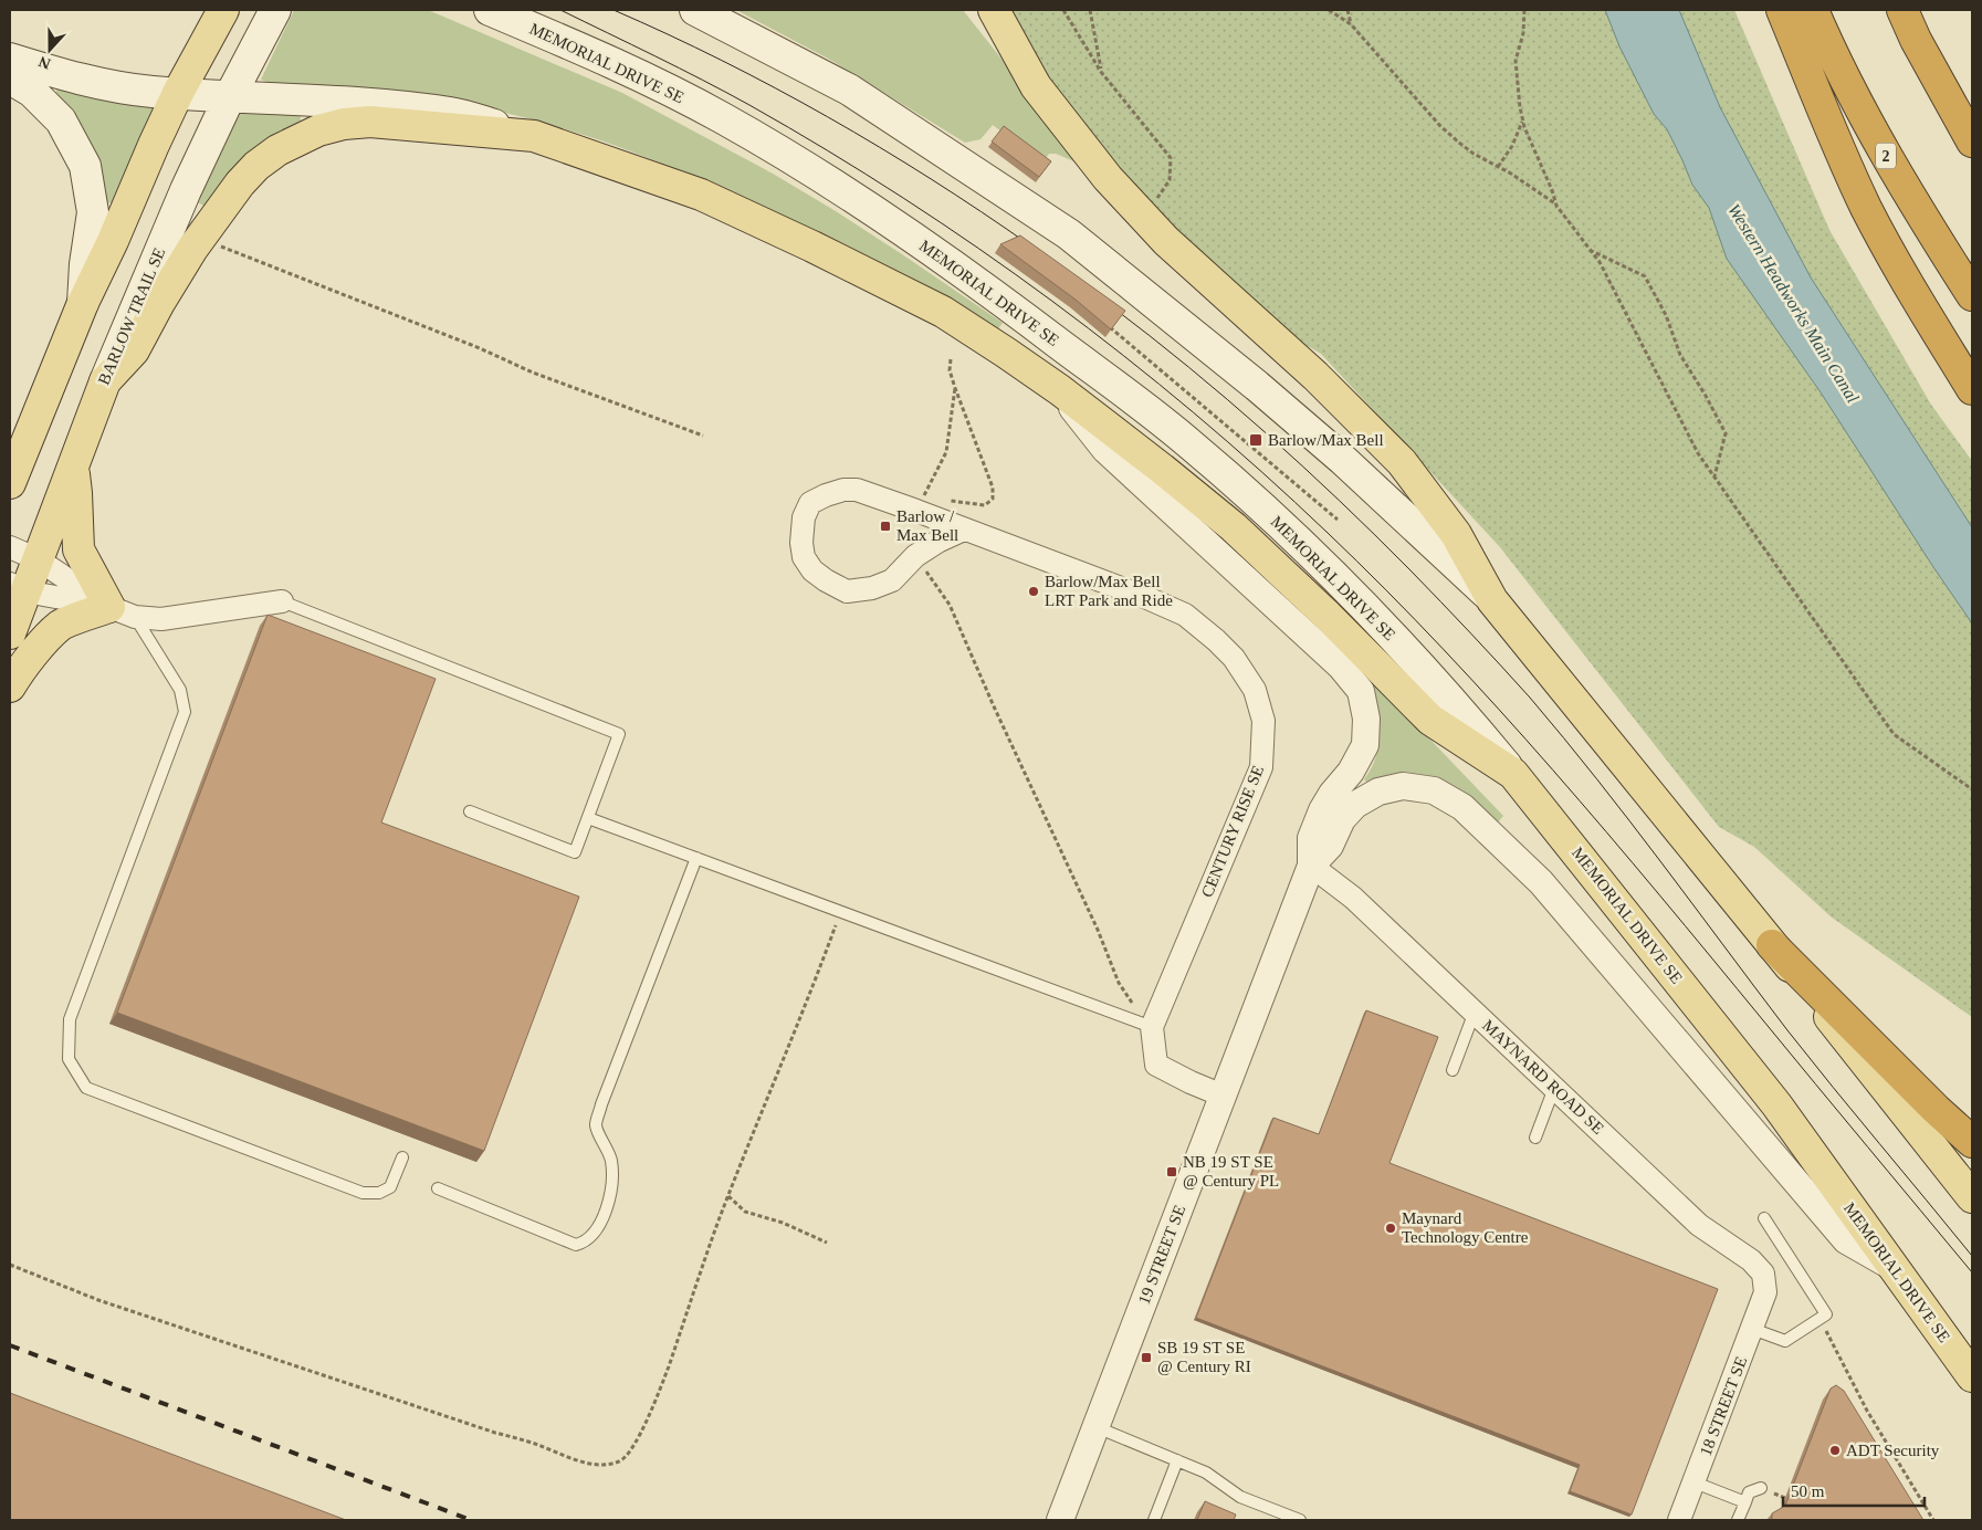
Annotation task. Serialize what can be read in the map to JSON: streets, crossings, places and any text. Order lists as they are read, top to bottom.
{
  "streets": {
    "highway": ["2"],
    "main road": ["MEMORIAL DRIVE SE", "BARLOW TRAIL SE"],
    "street": [
      "CENTURY RISE SE",
      "MAYNARD ROAD SE",
      "19 STREET SE",
      "18 STREET SE"
    ]
  },
  "crossings": [
    ["CENTURY RISE SE", "19 STREET SE"],
    ["MAYNARD ROAD SE", "19 STREET SE"],
    ["MAYNARD ROAD SE", "18 STREET SE"]
  ],
  "water": ["Western Headworks Main Canal"],
  "places": {
    "transit": [
      "Barlow/Max Bell",
      "Barlow / Max Bell",
      "NB 19 ST SE @ Century PL",
      "SB 19 ST SE @ Century RI"
    ],
    "other": ["Barlow/Max Bell LRT Park and Ride", "Maynard Technology Centre", "ADT Security"]
  },
  "scale_bar": "50 m",
  "north": "bottom"
}
